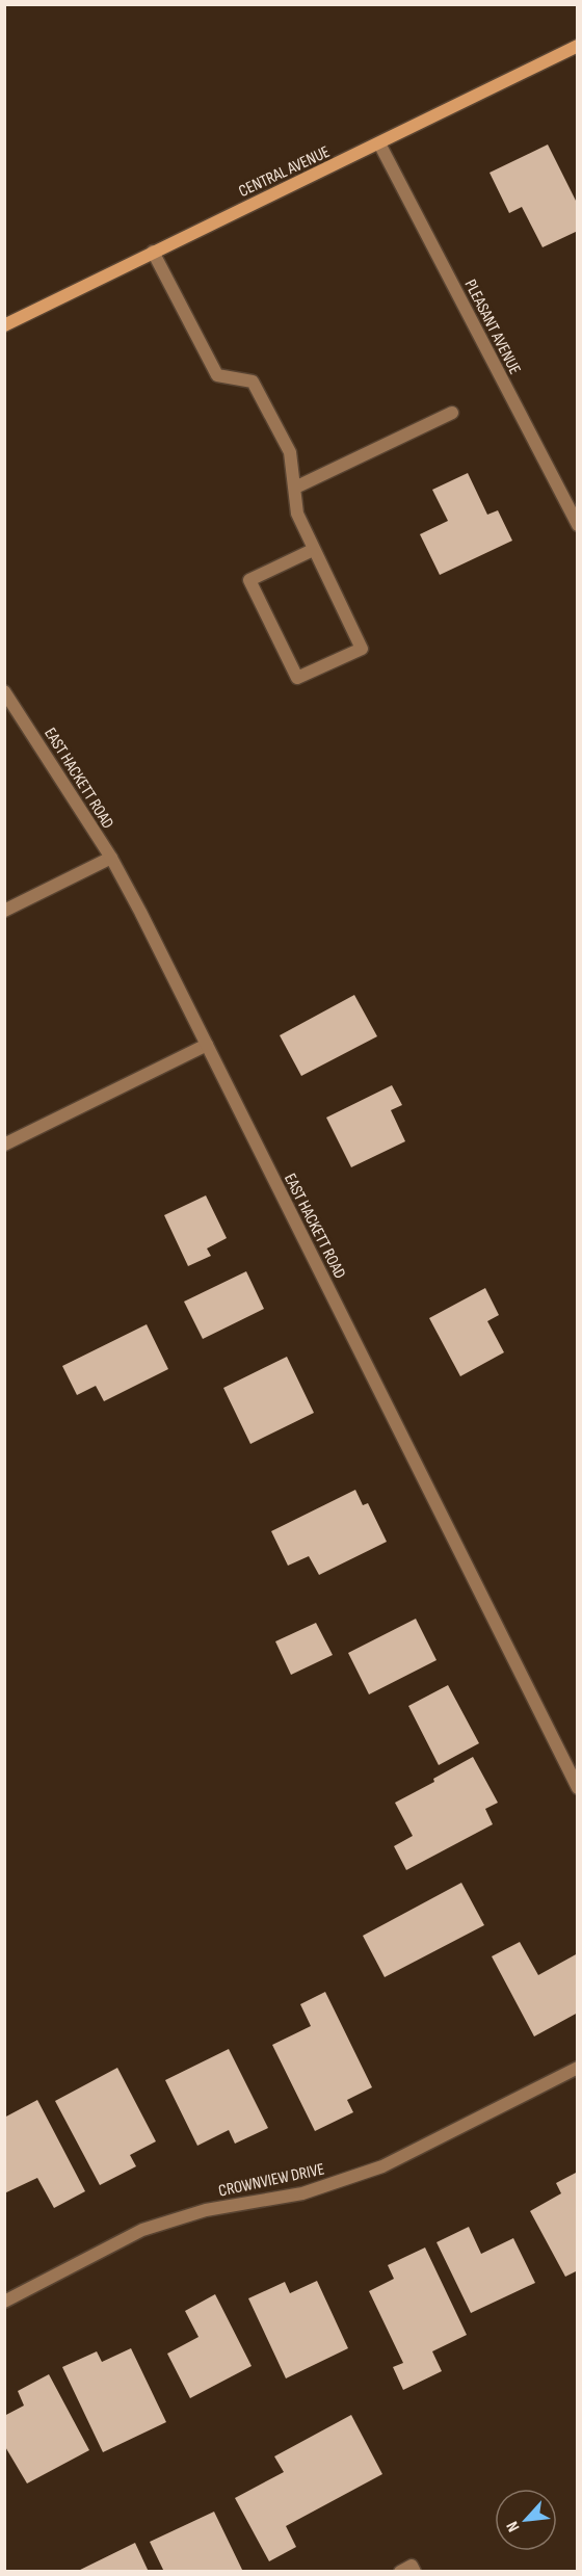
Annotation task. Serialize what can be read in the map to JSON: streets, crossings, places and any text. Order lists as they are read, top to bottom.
{
  "streets": {
    "street": [
      "CENTRAL AVENUE",
      "PLEASANT AVENUE",
      "EAST HACKETT ROAD",
      "CROWNVIEW DRIVE"
    ]
  },
  "crossings": [
    ["CENTRAL AVENUE", "PLEASANT AVENUE"]
  ],
  "north": "bottom left"
}
